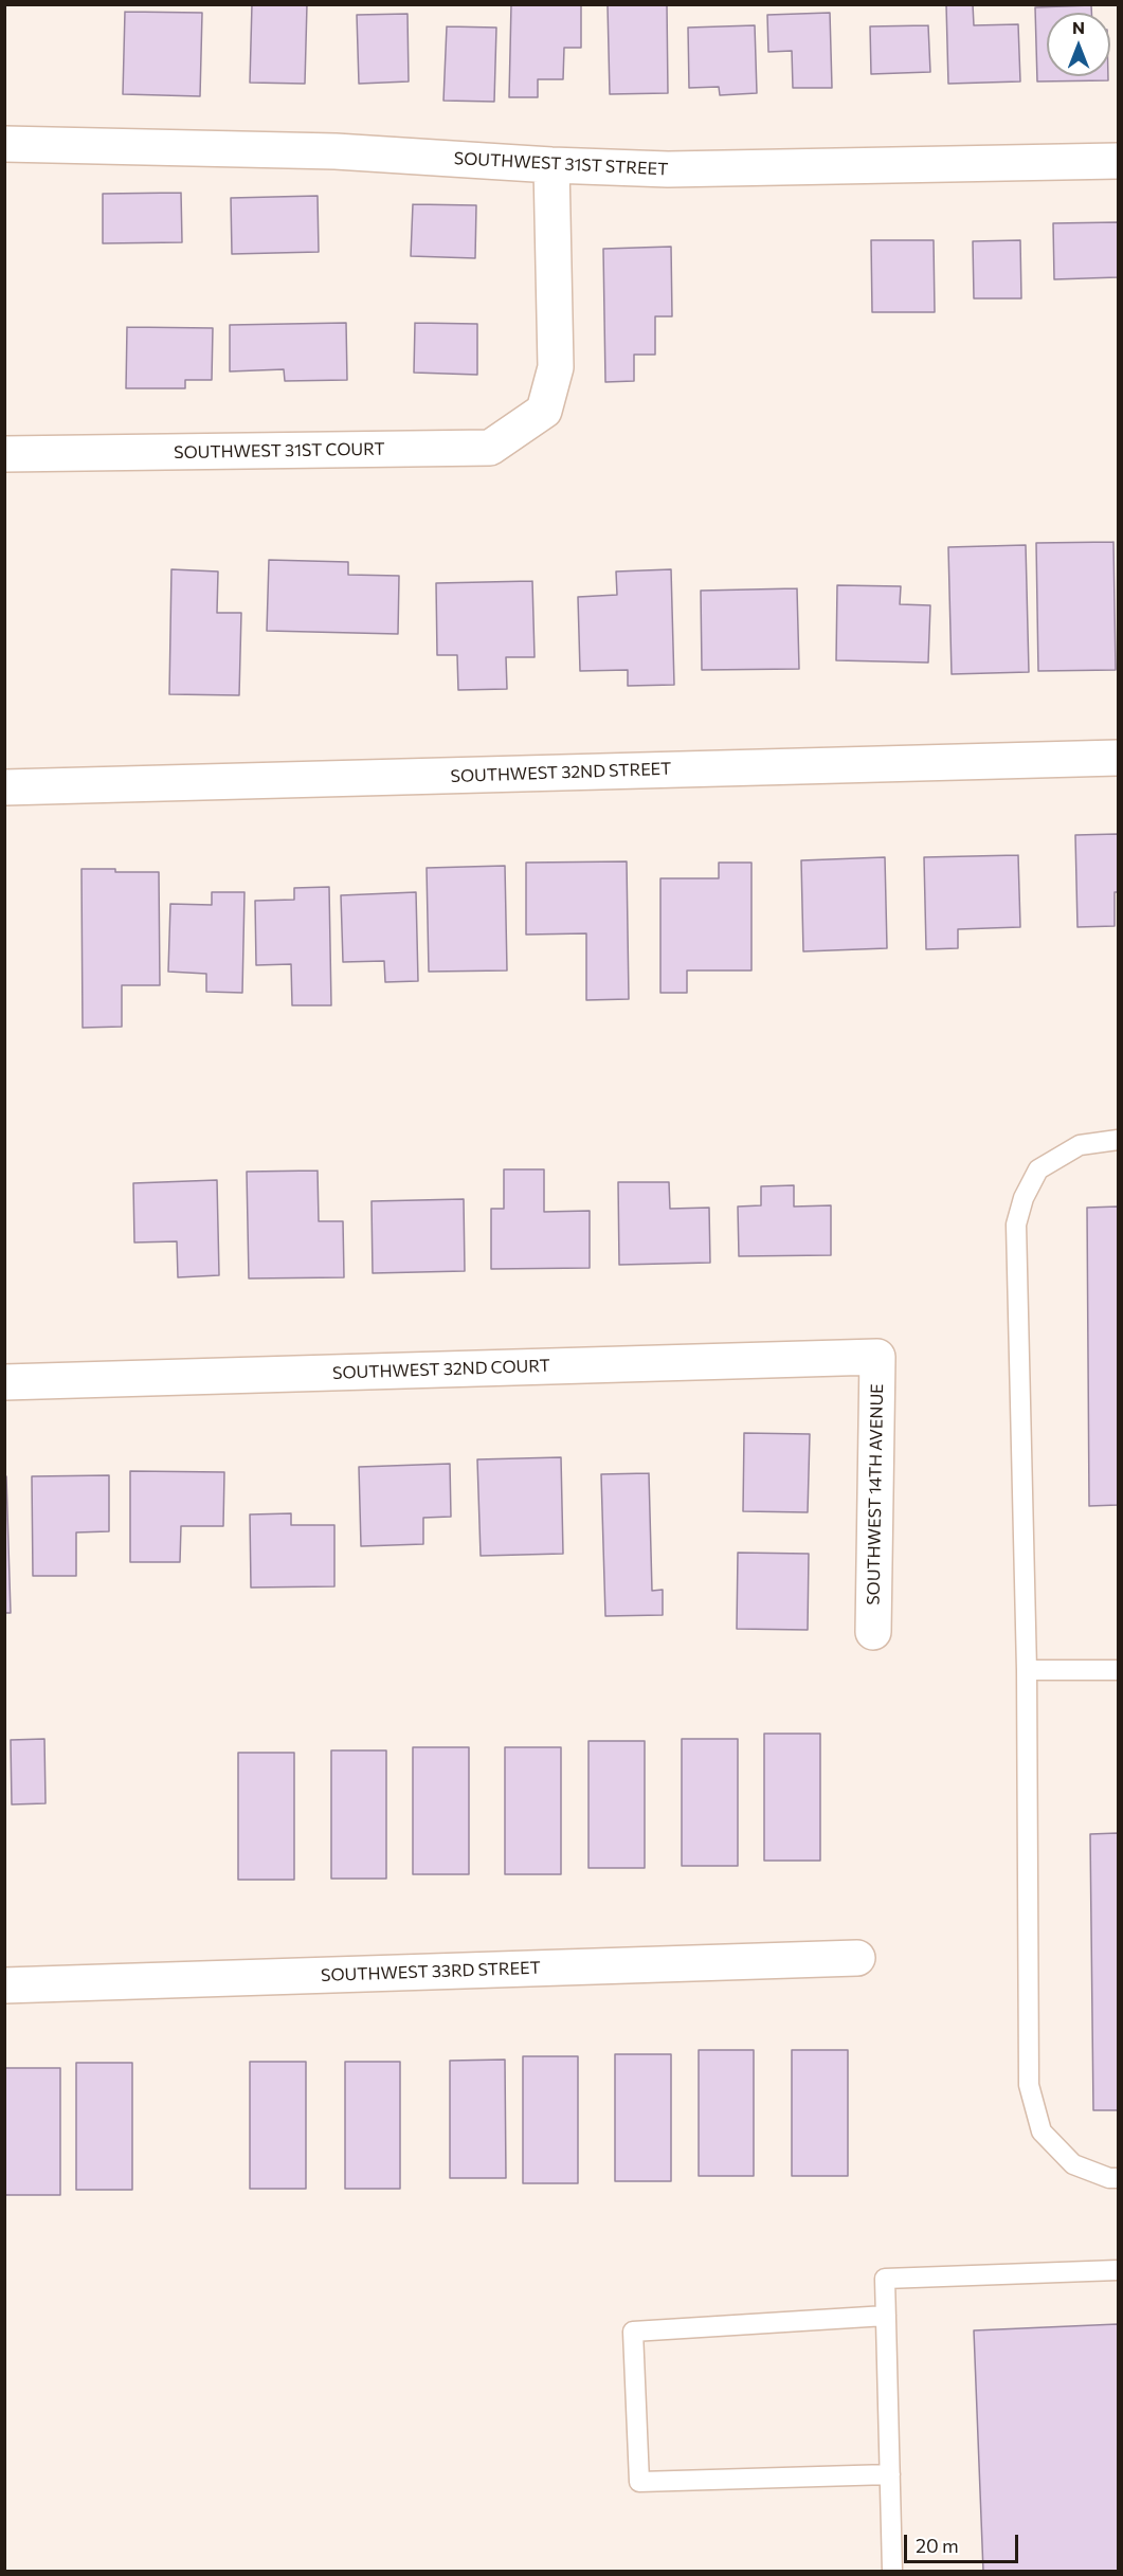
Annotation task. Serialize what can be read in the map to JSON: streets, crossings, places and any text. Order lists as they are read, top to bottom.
{
  "streets": {
    "street": [
      "SOUTHWEST 31ST STREET",
      "SOUTHWEST 31ST COURT",
      "SOUTHWEST 32ND STREET",
      "SOUTHWEST 32ND COURT",
      "SOUTHWEST 14TH AVENUE",
      "SOUTHWEST 33RD STREET"
    ]
  },
  "crossings": [
    ["SOUTHWEST 31ST STREET", "SOUTHWEST 31ST COURT"],
    ["SOUTHWEST 32ND COURT", "SOUTHWEST 14TH AVENUE"]
  ],
  "scale_bar": "20 m",
  "north": "top"
}
